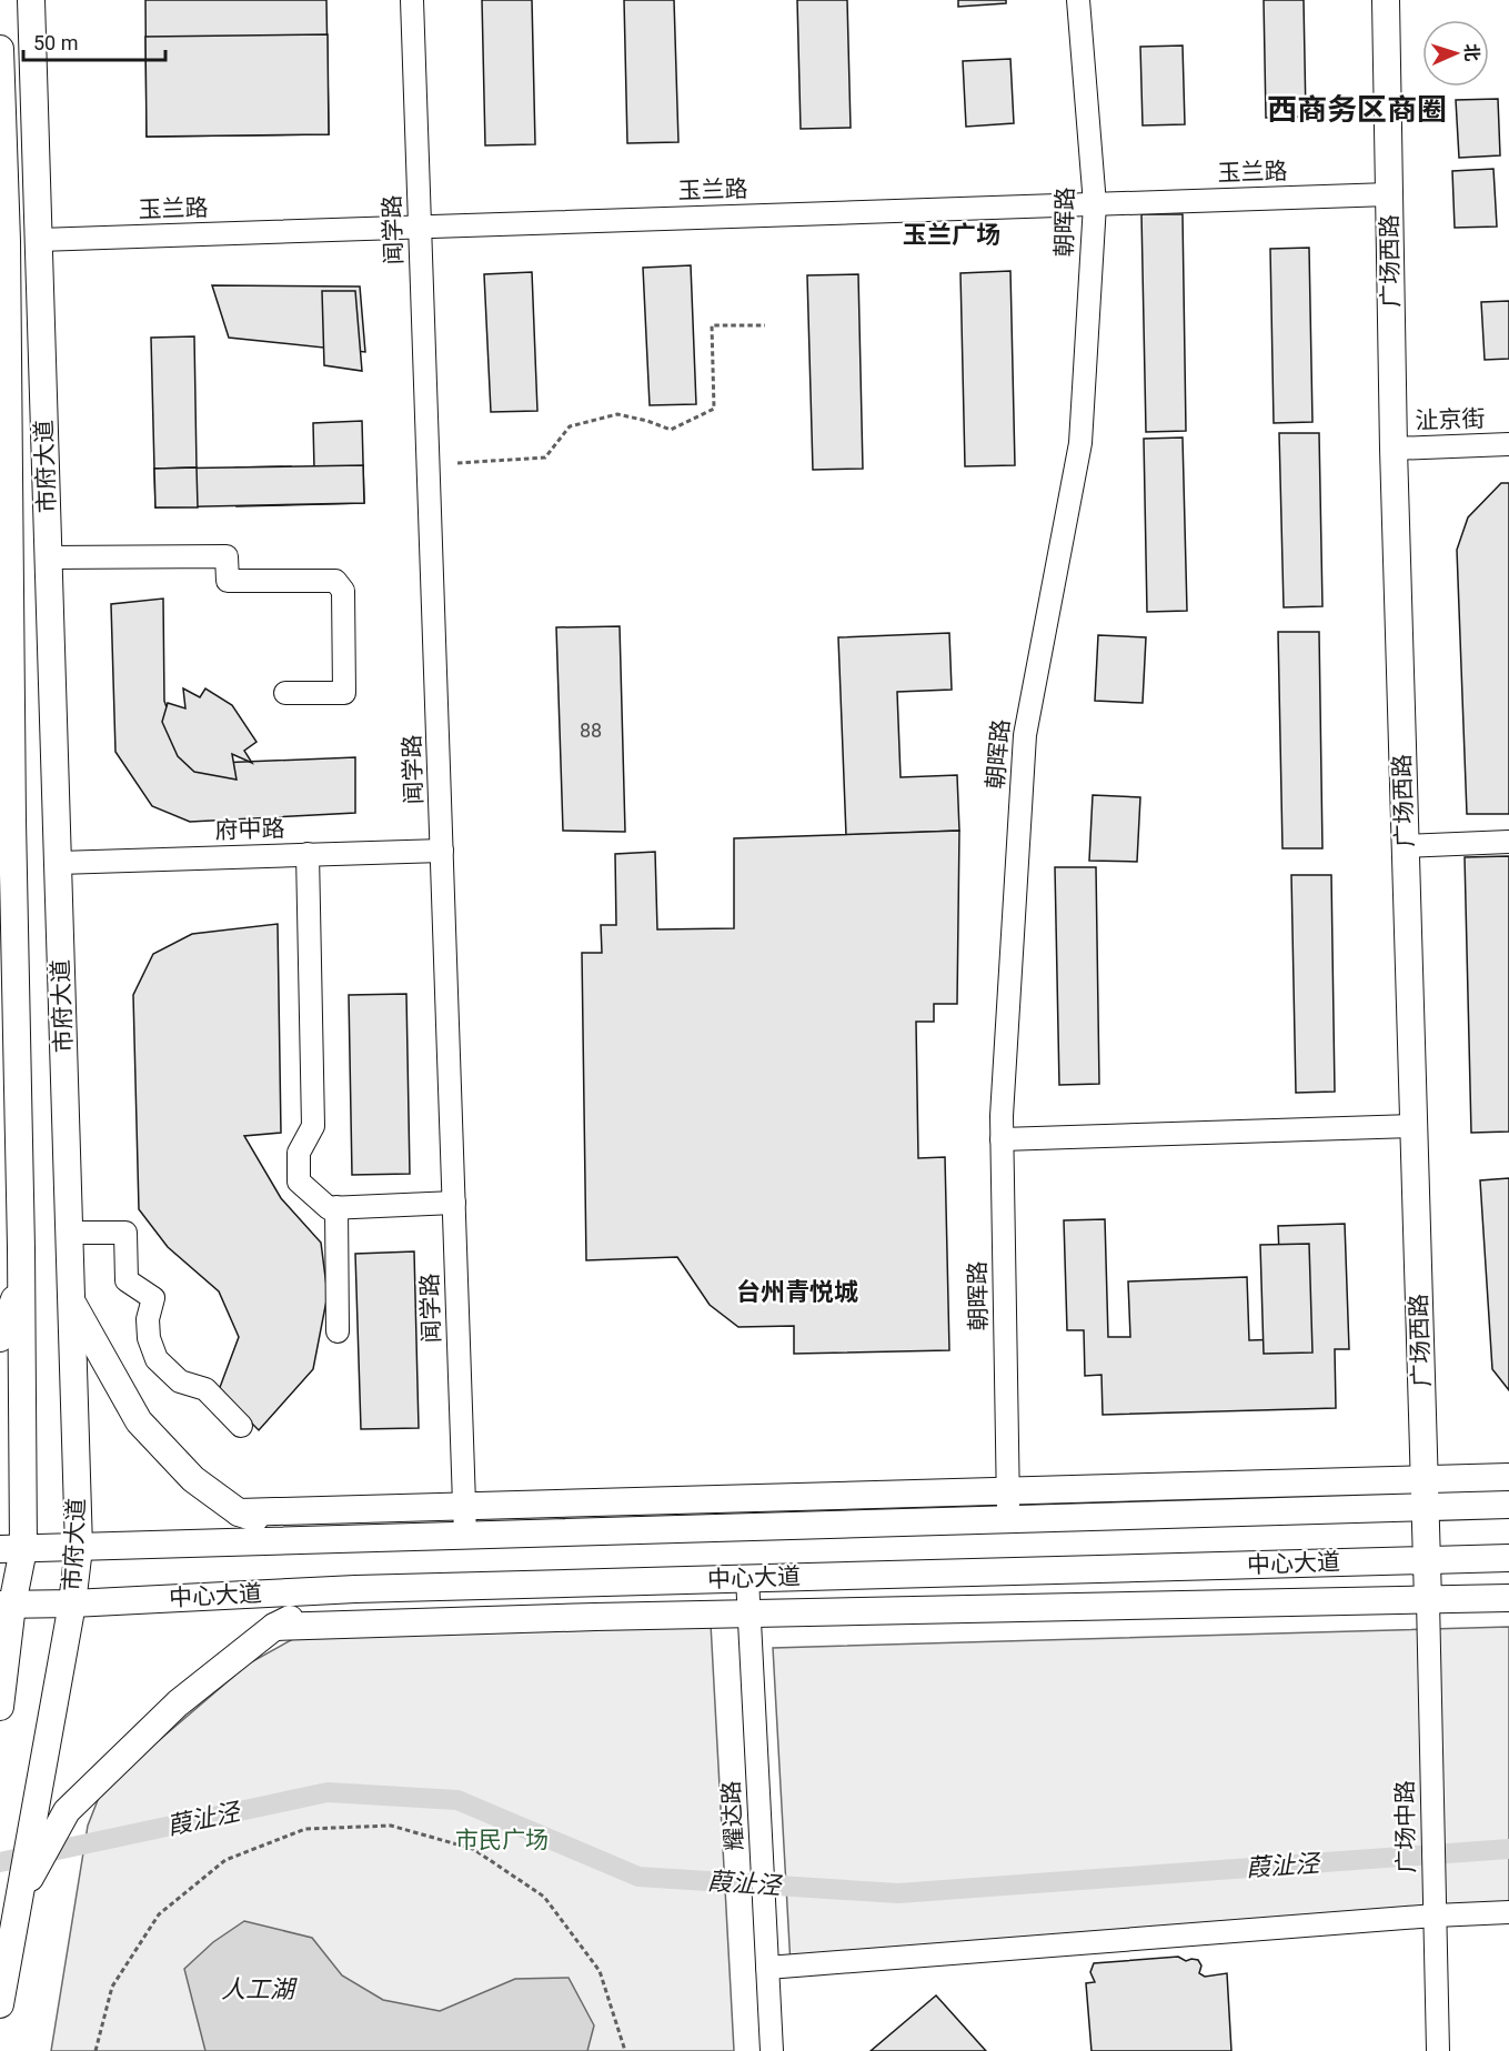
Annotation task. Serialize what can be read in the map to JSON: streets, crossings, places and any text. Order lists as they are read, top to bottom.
{
  "streets": {
    "main road": ["广场西路", "市府大道", "中心大道"],
    "street": [
      "玉兰路",
      "朝晖路",
      "闻学路",
      "沚京街",
      "府中路",
      "耀达路",
      "广场中路"
    ]
  },
  "crossings": [
    ["玉兰路", "朝晖路"],
    ["玉兰路", "闻学路"],
    ["玉兰路", "广场西路"],
    ["玉兰路", "市府大道"],
    ["闻学路", "府中路"],
    ["广场西路", "沚京街"],
    ["广场西路", "中心大道"],
    ["广场西路", "广场中路"],
    ["市府大道", "府中路"],
    ["市府大道", "中心大道"],
    ["中心大道", "耀达路"]
  ],
  "districts": ["西商务区商圈", "玉兰广场", "台州青悦城"],
  "water": ["葭沚泾", "人工湖"],
  "parks": ["市民广场"],
  "house_numbers": ["88"],
  "scale_bar": "50 m",
  "north": "right"
}
